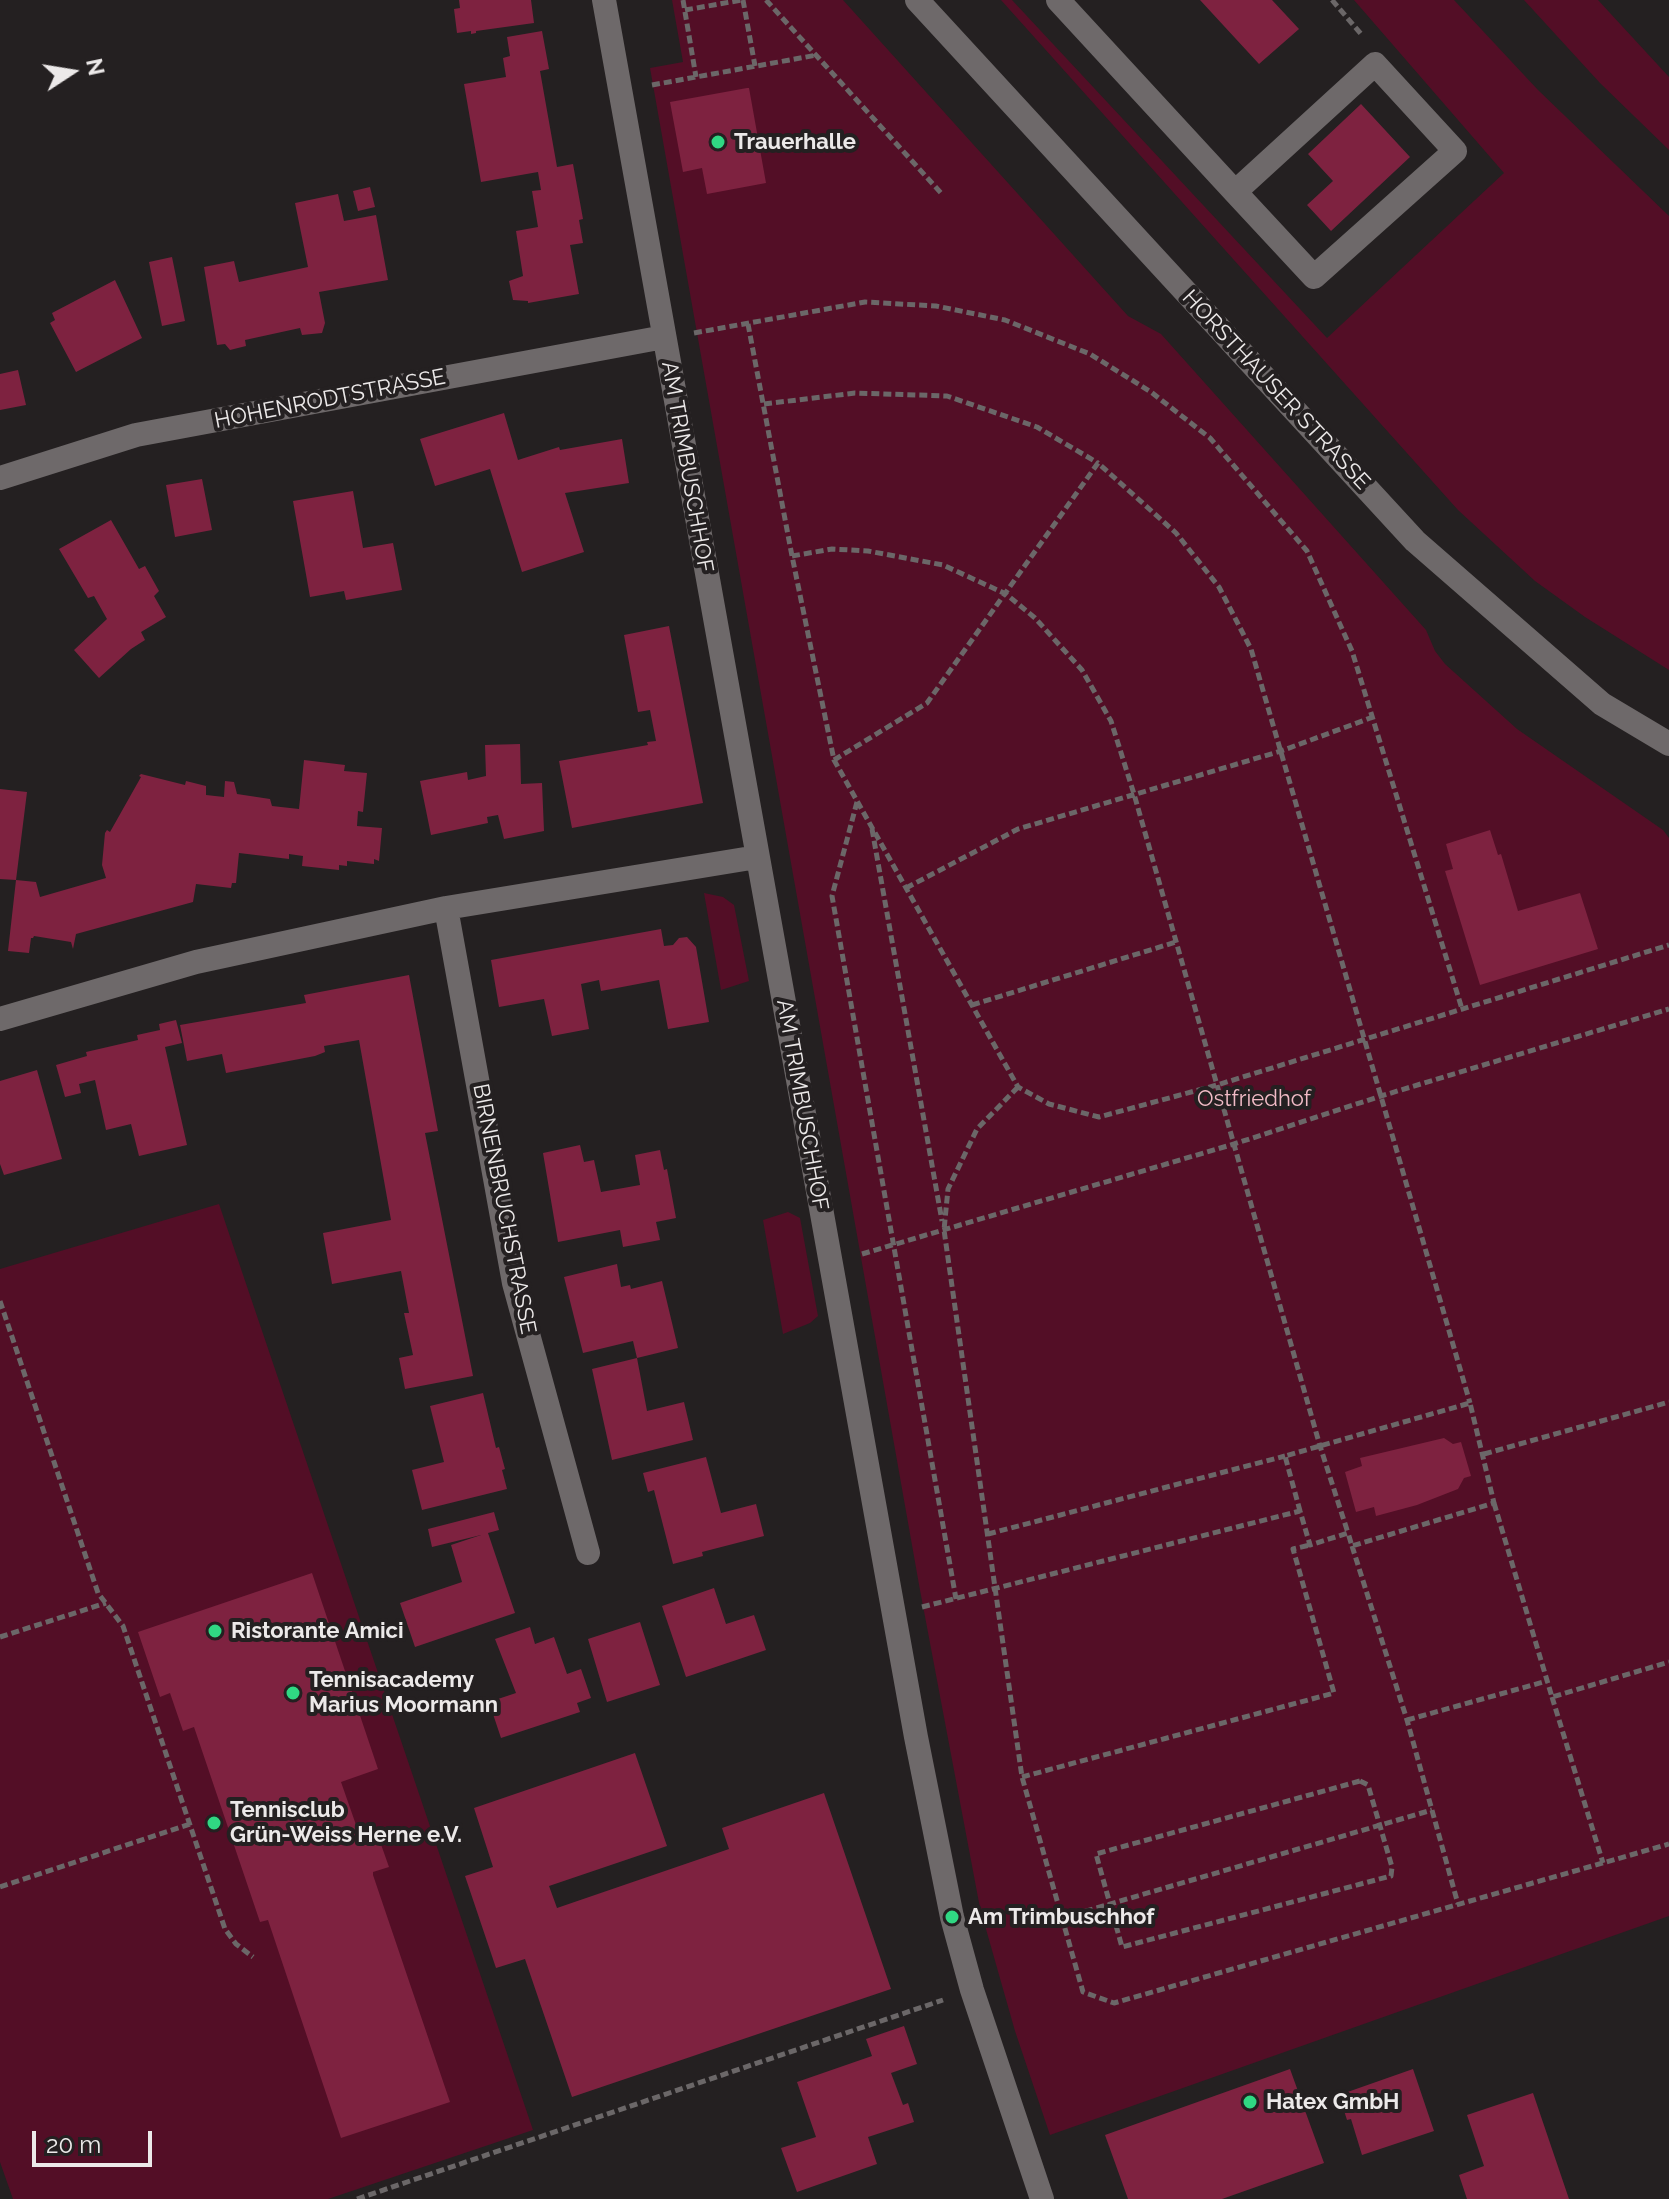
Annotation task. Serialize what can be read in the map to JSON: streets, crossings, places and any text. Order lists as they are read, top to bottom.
{
  "streets": {
    "street": [
      "HORSTHAUSER STRASSE",
      "HOHENRODTSTRASSE",
      "AM TRIMBUSCHHOF",
      "BIRNENBRUCHSTRASSE"
    ]
  },
  "crossings": [
    ["HOHENRODTSTRASSE", "AM TRIMBUSCHHOF"]
  ],
  "parks": ["Ostfriedhof"],
  "places": [
    "Trauerhalle",
    "Ristorante Amici",
    "Tennisacademy Marius Moormann",
    "Tennisclub Grün-Weiss Herne e.V.",
    "Am Trimbuschhof",
    "Hatex GmbH"
  ],
  "scale_bar": "20 m",
  "north": "right"
}
